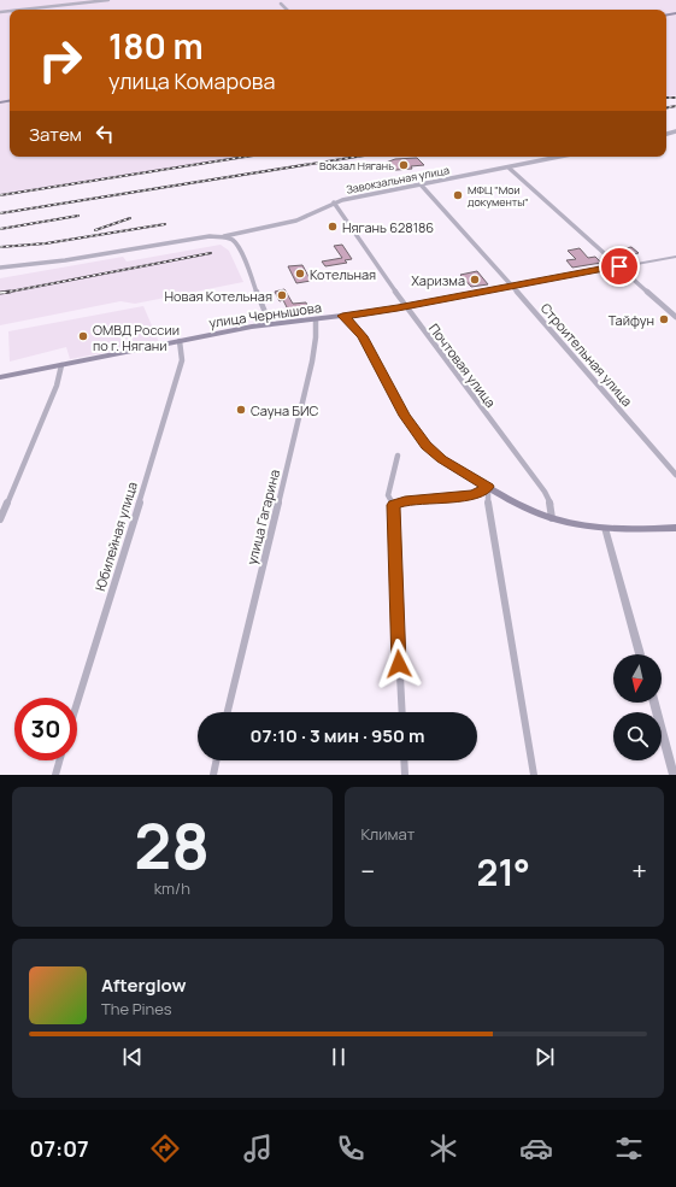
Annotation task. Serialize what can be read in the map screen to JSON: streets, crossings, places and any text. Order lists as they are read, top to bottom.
{
  "streets": {
    "main road": ["улица Чернышова"],
    "street": [
      "Завокзальная улица",
      "Строительная улица",
      "Почтовая улица",
      "улица Гагарина",
      "Юбилейная улица"
    ]
  },
  "crossings": [
    ["Завокзальная улица", "Строительная улица"],
    ["Завокзальная улица", "Почтовая улица"],
    ["улица Чернышова", "Строительная улица"],
    ["улица Чернышова", "Почтовая улица"],
    ["улица Чернышова", "улица Гагарина"],
    ["улица Чернышова", "Юбилейная улица"]
  ],
  "places": [
    "Вокзал Нягань",
    "МФЦ \"Мои документы\"",
    "Нягань 628186",
    "Котельная",
    "Харизма",
    "Новая Котельная",
    "Тайфун",
    "ОМВД России по г. Нягани",
    "Сауна БИС"
  ],
  "north": "bottom",
  "page": {
    "turn": ["180 m", "улица Комарова"],
    "then": "Затем",
    "limit": "30",
    "trip": "07:10 · 3 мин · 950 m",
    "tile": [
      ["28", "km/h"],
      "Климат"
    ],
    "heat": ["−", "21°", "+"],
    "song": ["Afterglow", "The Pines"],
    "tabs": "07:07"
  }
}
